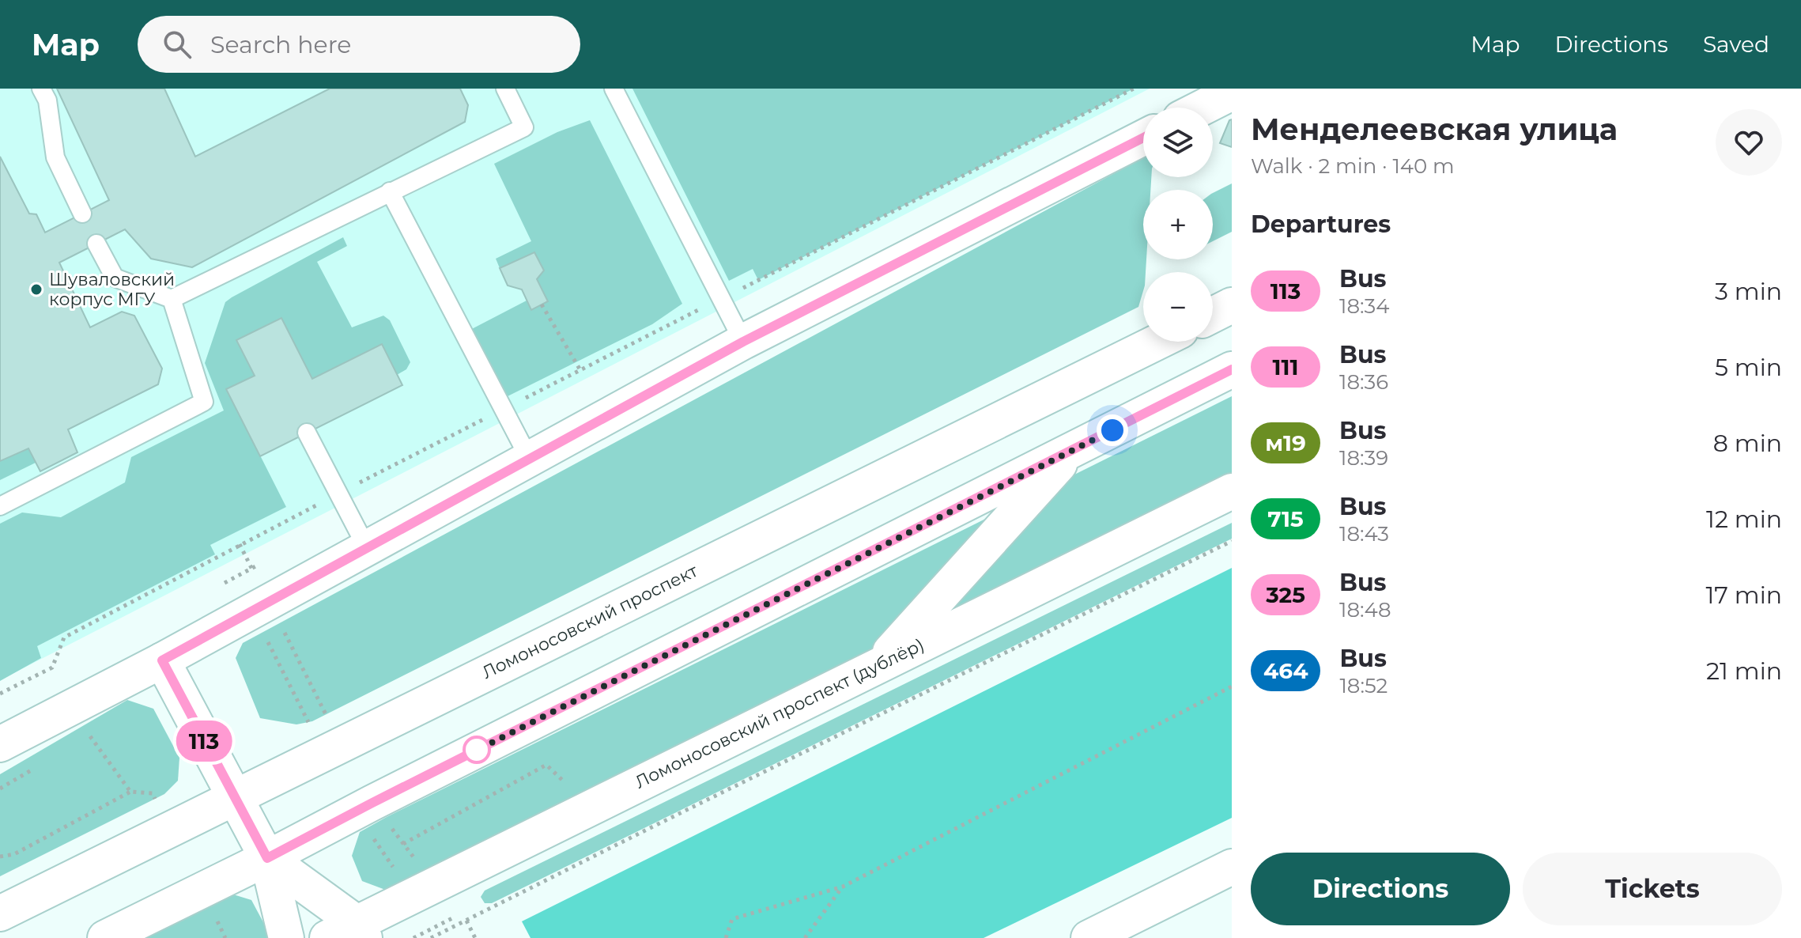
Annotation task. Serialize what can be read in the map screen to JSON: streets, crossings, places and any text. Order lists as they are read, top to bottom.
{
  "streets": {
    "street": ["Ломоносовский проспект", "Ломоносовский проспект (дублёр)"]
  },
  "places": ["Шуваловский корпус МГУ"],
  "lines": ["bus line 113"],
  "page": {
    "header": "Map",
    "search": "Search here",
    "nav": ["Map", "Directions", "Saved"],
    "on_map": "113",
    "heading": [
      ["Менделеевская улица", "Walk · 2 min · 140 m"],
      "Departures"
    ],
    "map_buttons": ["+", "−"],
    "list": [
      {
        "mark": "113",
        "name": "Bus",
        "note": "18:34",
        "value": "3 min"
      },
      {
        "mark": "111",
        "name": "Bus",
        "note": "18:36",
        "value": "5 min"
      },
      {
        "mark": "м19",
        "name": "Bus",
        "note": "18:39",
        "value": "8 min"
      },
      {
        "mark": "715",
        "name": "Bus",
        "note": "18:43",
        "value": "12 min"
      },
      {
        "mark": "325",
        "name": "Bus",
        "note": "18:48",
        "value": "17 min"
      },
      {
        "mark": "464",
        "name": "Bus",
        "note": "18:52",
        "value": "21 min"
      }
    ],
    "buttons": ["Directions", "Tickets"]
  }
}
